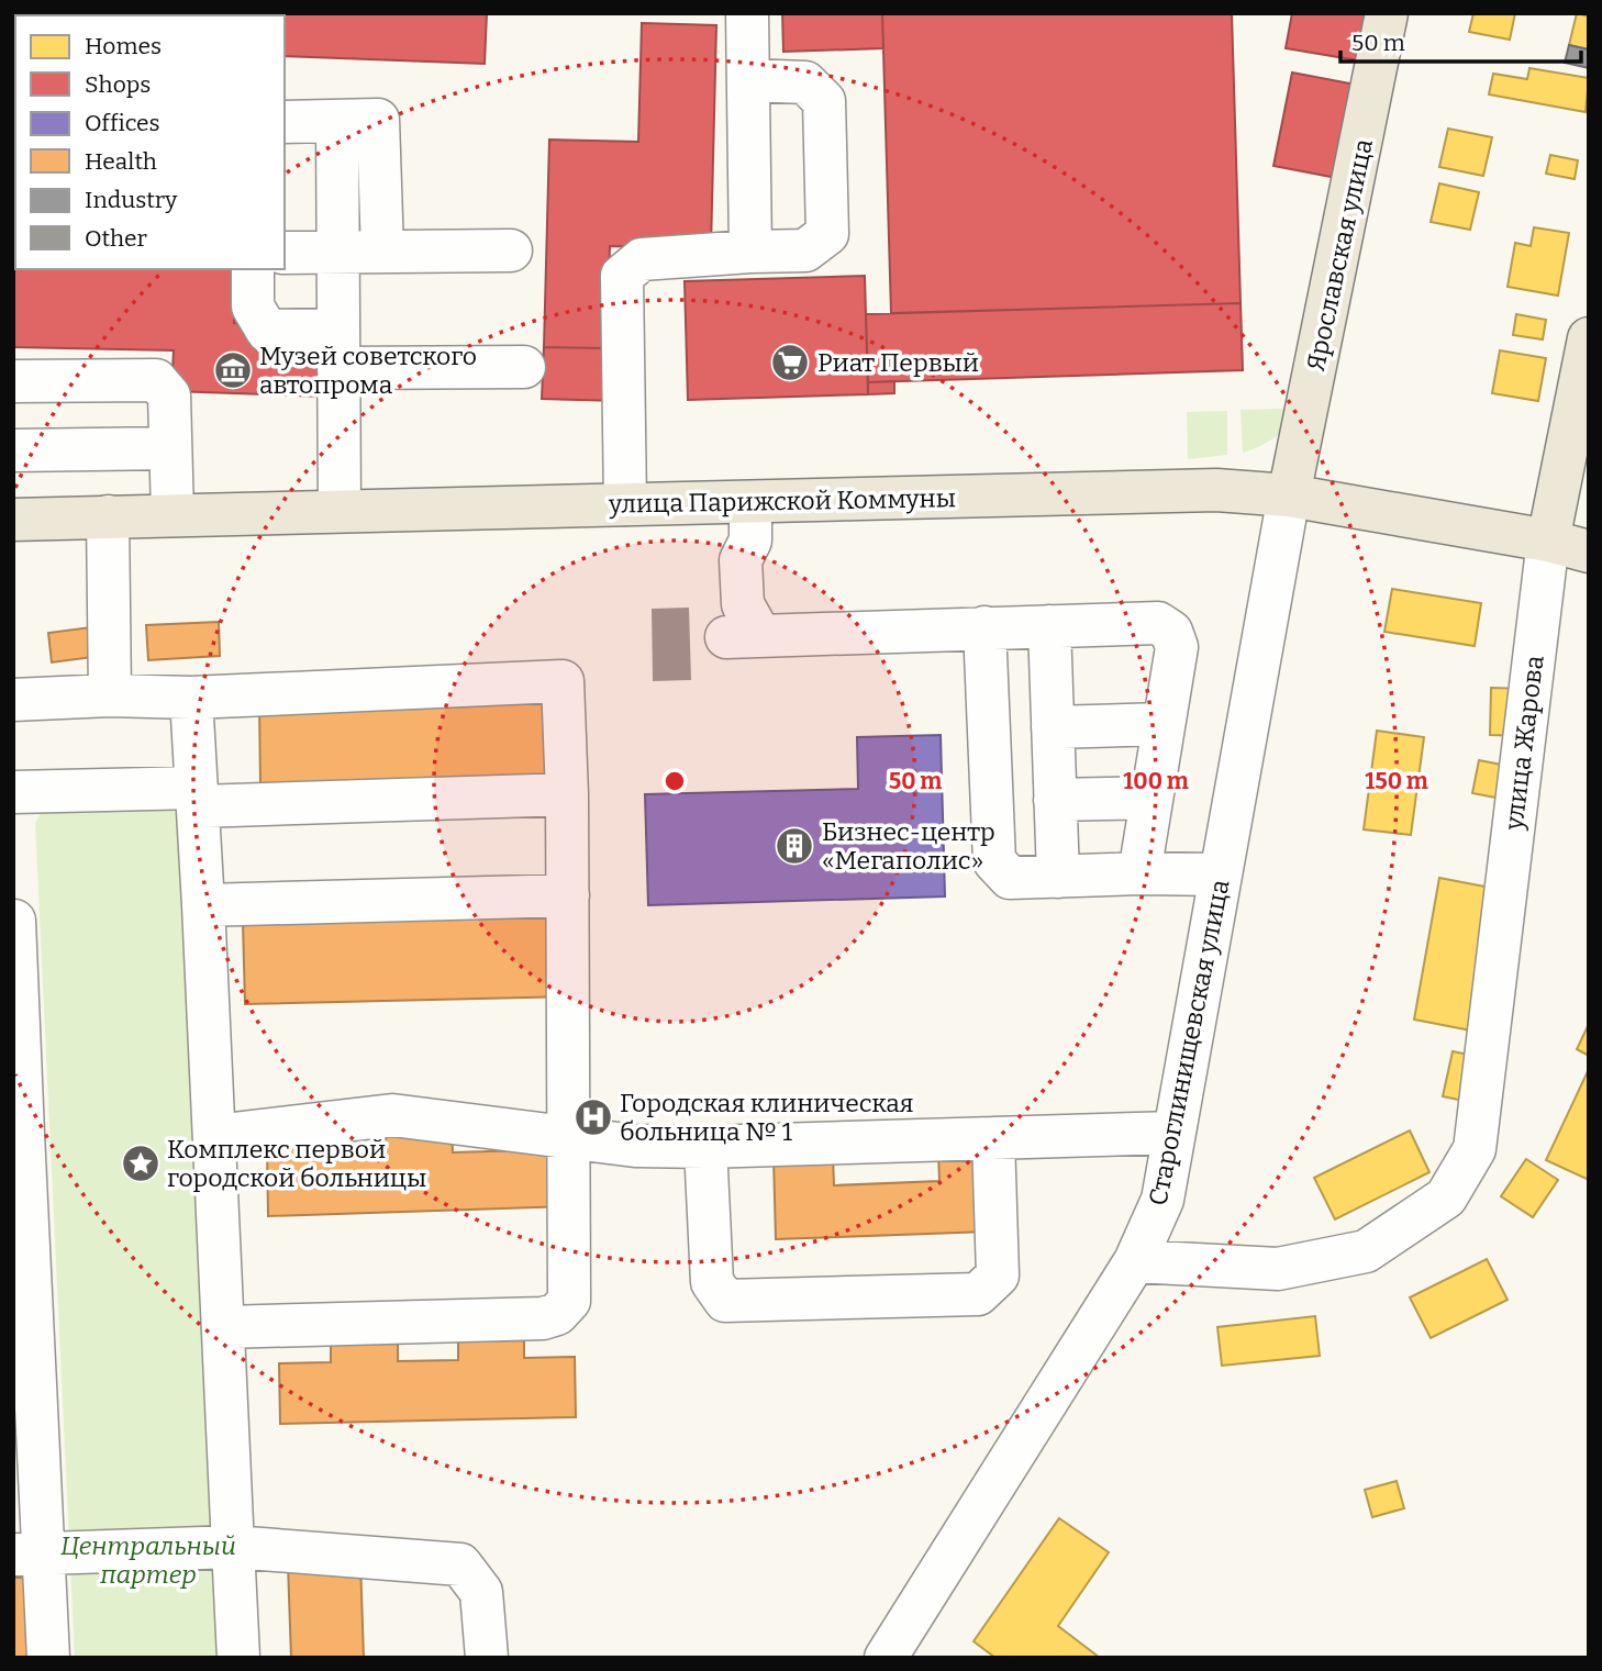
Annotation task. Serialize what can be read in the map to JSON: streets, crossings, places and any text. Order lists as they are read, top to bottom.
{
  "streets": {
    "main road": ["Ярославская улица", "улица Парижской Коммуны", "улица Жарова"],
    "street": ["Староглинищевская улица"]
  },
  "crossings": [
    ["Ярославская улица", "улица Парижской Коммуны"],
    ["Ярославская улица", "Староглинищевская улица"],
    ["улица Парижской Коммуны", "улица Жарова"],
    ["улица Парижской Коммуны", "Староглинищевская улица"],
    ["улица Жарова", "Староглинищевская улица"]
  ],
  "parks": ["Центральный партер"],
  "places": {
    "supermarket": ["Риат Первый"],
    "museum": ["Музей советского автопрома"],
    "building": ["Бизнес-центр «Мегаполис»"],
    "hospital": ["Городская клиническая больница № 1"],
    "place": ["Комплекс первой городской больницы"]
  },
  "legend": [
    "Homes",
    "Shops",
    "Offices",
    "Health",
    "Industry",
    "Other"
  ],
  "scale_bar": "50 m",
  "rings": ["50 m", "100 m", "150 m"]
}
